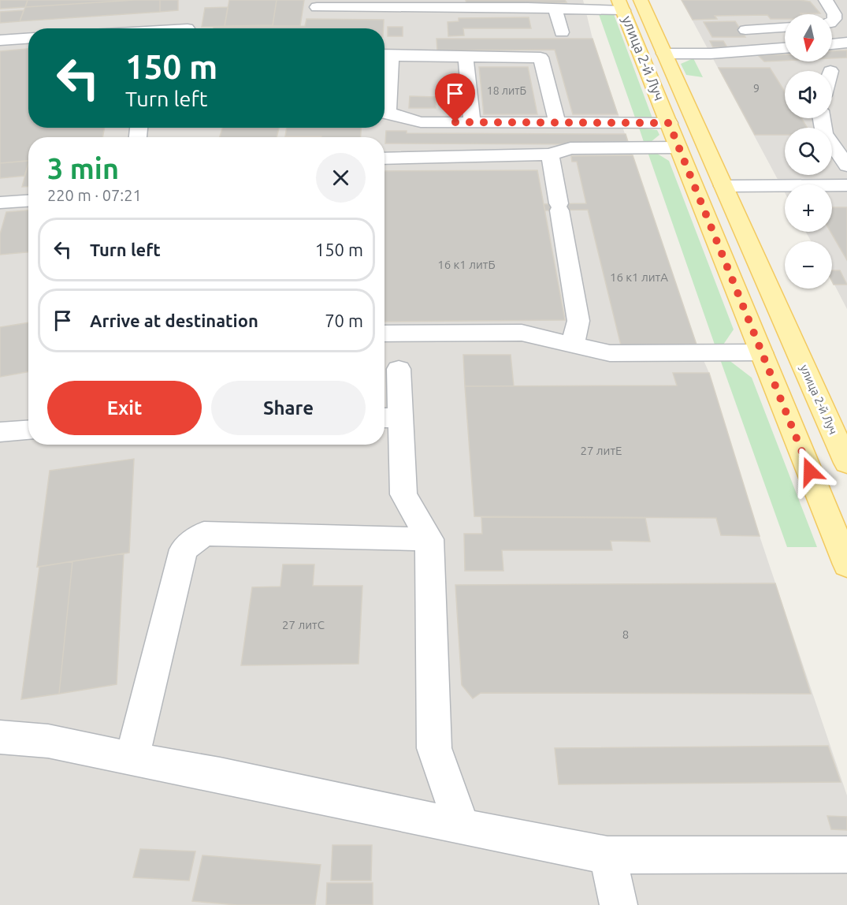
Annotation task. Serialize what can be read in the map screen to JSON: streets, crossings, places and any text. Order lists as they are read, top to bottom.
{
  "streets": {
    "main road": ["улица 2-й Луч"]
  },
  "house_numbers": [
    "9",
    "18 литБ",
    "16 к1 литБ",
    "16 к1 литА",
    "27 литЕ",
    "27 литС",
    "8"
  ],
  "north": "bottom",
  "page": {
    "map_buttons": ["+", "−"],
    "turn": ["150 m", "Turn left"],
    "heading": ["3 min", "220 m · 07:21"],
    "list": [
      {
        "name": "Turn left",
        "value": "150 m"
      },
      {
        "name": "Arrive at destination",
        "value": "70 m"
      }
    ],
    "buttons": ["Exit", "Share"]
  }
}
